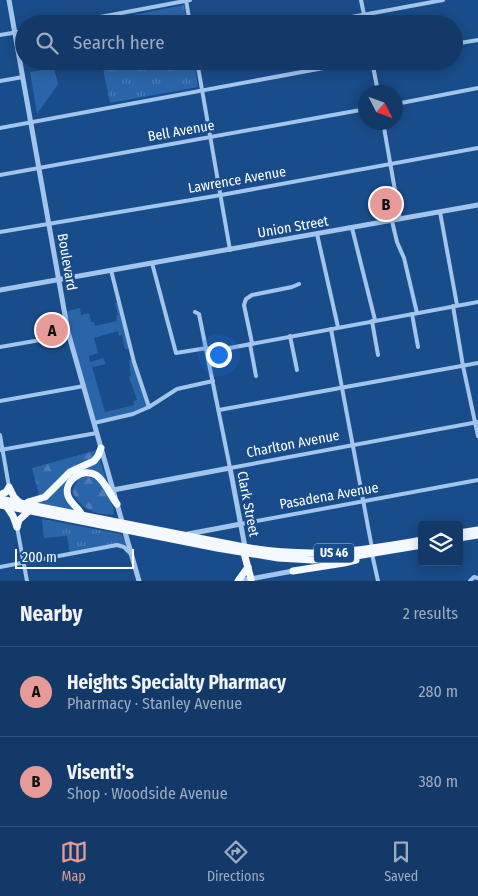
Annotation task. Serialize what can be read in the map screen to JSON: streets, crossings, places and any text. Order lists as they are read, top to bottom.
{
  "streets": {
    "highway": ["US 46"],
    "street": [
      "Bell Avenue",
      "Lawrence Avenue",
      "Union Street",
      "Boulevard",
      "Charlton Avenue",
      "Pasadena Avenue",
      "Clark Street"
    ]
  },
  "crossings": [
    ["Bell Avenue", "Boulevard"],
    ["Lawrence Avenue", "Boulevard"],
    ["Union Street", "Boulevard"],
    ["Boulevard", "Charlton Avenue"],
    ["Charlton Avenue", "Clark Street"],
    ["Pasadena Avenue", "Clark Street"],
    ["Pasadena Avenue", "US 46"],
    ["Clark Street", "US 46"]
  ],
  "scale_bar": "200 m",
  "north": "bottom right",
  "page": {
    "search": "Search here",
    "pins": ["B", "A"],
    "scale": "200 m",
    "heading": ["Nearby", "2 results"],
    "list": [
      {
        "mark": "A",
        "name": "Heights Specialty Pharmacy",
        "note": "Pharmacy · Stanley Avenue",
        "value": "280 m"
      },
      {
        "mark": "B",
        "name": "Visenti's",
        "note": "Shop · Woodside Avenue",
        "value": "380 m"
      }
    ],
    "nav": ["Map", "Directions", "Saved"]
  }
}
